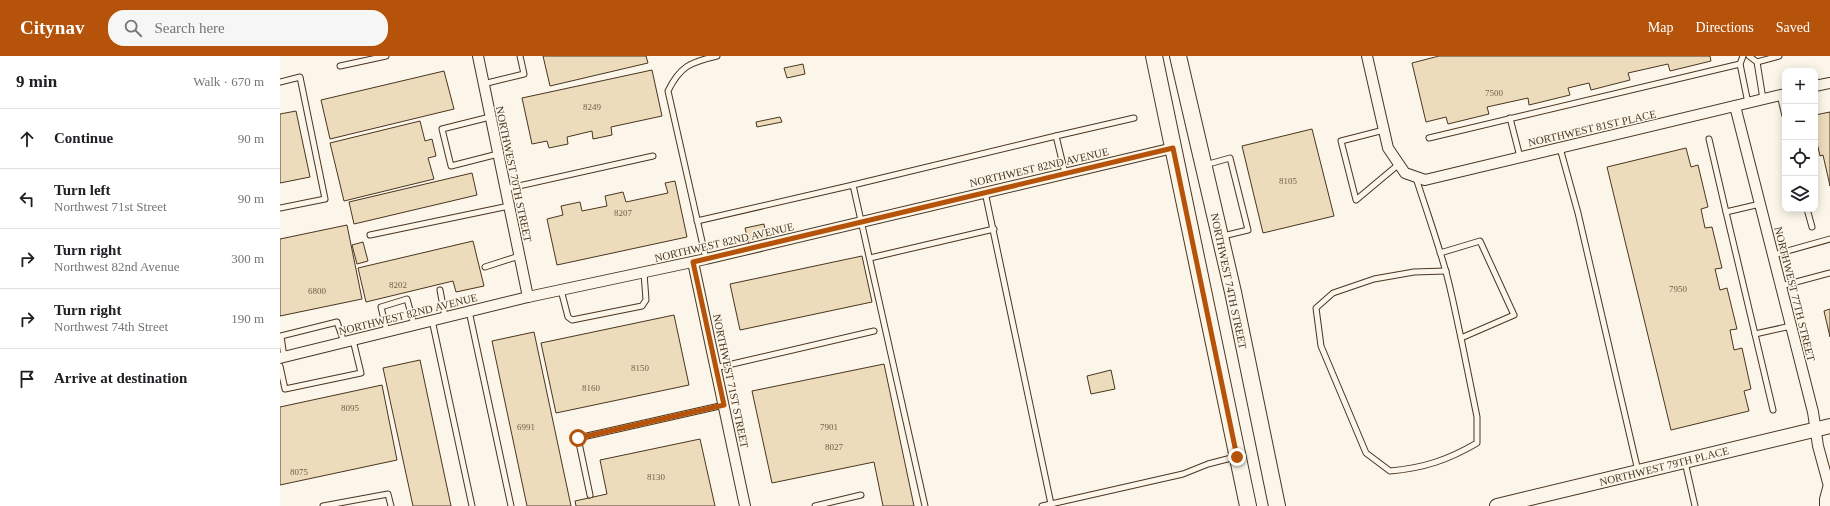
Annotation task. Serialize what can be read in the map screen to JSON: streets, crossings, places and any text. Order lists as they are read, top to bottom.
{
  "streets": {
    "main road": ["NORTHWEST 74TH STREET", "NORTHWEST 79TH PLACE"],
    "street": [
      "NORTHWEST 81ST PLACE",
      "NORTHWEST 82ND AVENUE",
      "NORTHWEST 70TH STREET",
      "NORTHWEST 77TH STREET",
      "NORTHWEST 71ST STREET"
    ]
  },
  "crossings": [
    ["NORTHWEST 81ST PLACE", "NORTHWEST 77TH STREET"],
    ["NORTHWEST 82ND AVENUE", "NORTHWEST 70TH STREET"],
    ["NORTHWEST 82ND AVENUE", "NORTHWEST 71ST STREET"],
    ["NORTHWEST 77TH STREET", "NORTHWEST 79TH PLACE"]
  ],
  "house_numbers": [
    "7500",
    "8249",
    "8105",
    "8207",
    "8202",
    "7950",
    "6800",
    "8150",
    "8160",
    "8095",
    "6991",
    "7901",
    "8027",
    "8075",
    "8130"
  ],
  "page": {
    "header": "Citynav",
    "search": "Search here",
    "nav": ["Map", "Directions", "Saved"],
    "heading": ["9 min", "Walk · 670 m"],
    "map_buttons": ["+", "−"],
    "list": [
      ["Continue", "90 m"],
      ["Turn left", "Northwest 71st Street", "90 m"],
      ["Turn right", "Northwest 82nd Avenue", "300 m"],
      ["Turn right", "Northwest 74th Street", "190 m"],
      "Arrive at destination"
    ]
  }
}
